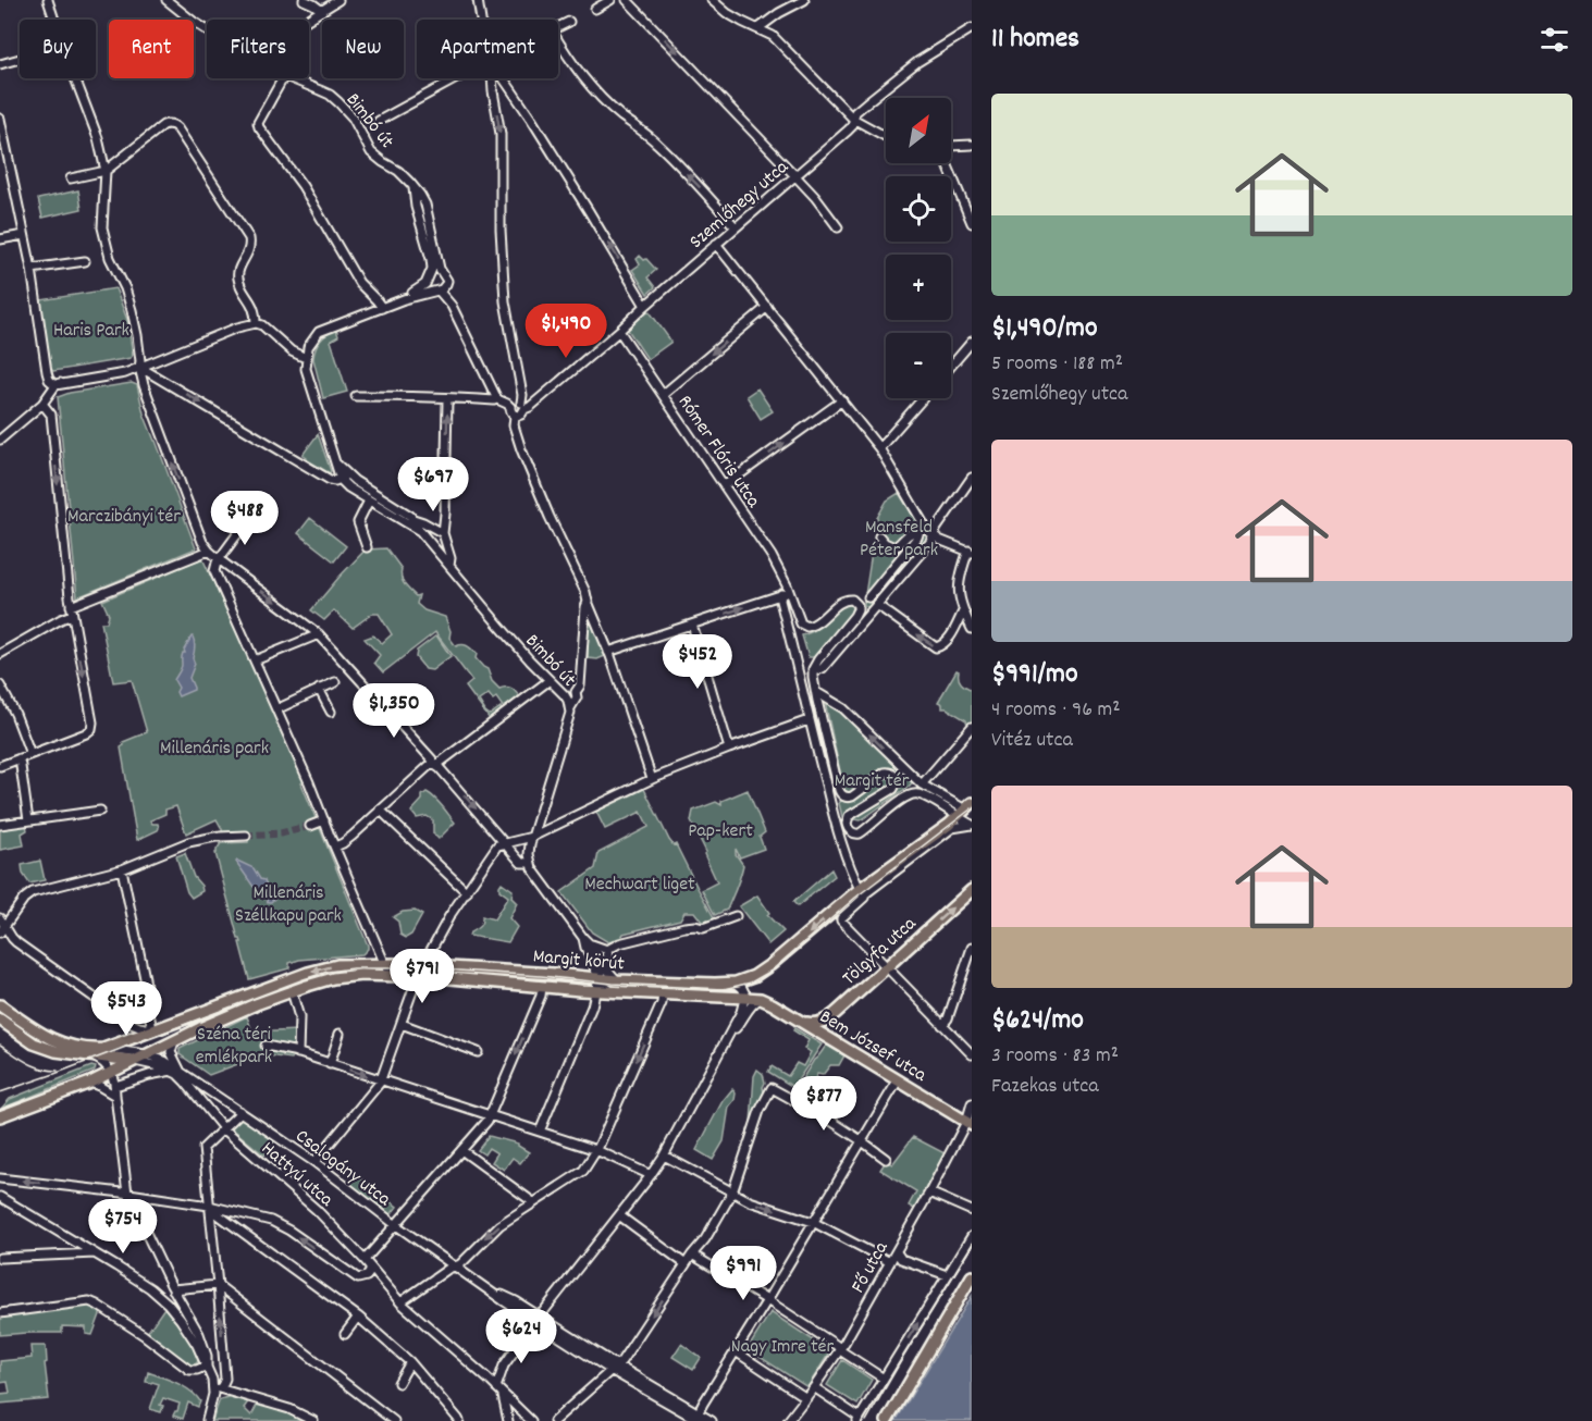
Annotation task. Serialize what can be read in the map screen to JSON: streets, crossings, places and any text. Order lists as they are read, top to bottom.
{
  "streets": {
    "main road": ["Tölgyfa utca", "Margit körút", "Bem József utca"],
    "street": [
      "Bimbó út",
      "Szemlőhegy utca",
      "Rómer Flóris utca",
      "Csalogány utca",
      "Hattyú utca",
      "Fő utca"
    ]
  },
  "crossings": [
    ["Szemlőhegy utca", "Rómer Flóris utca"],
    ["Rómer Flóris utca", "Margit körút"],
    ["Tölgyfa utca", "Margit körút"],
    ["Tölgyfa utca", "Bem József utca"],
    ["Margit körút", "Bem József utca"],
    ["Bem József utca", "Fő utca"],
    ["Csalogány utca", "Hattyú utca"]
  ],
  "one_way": ["Tölgyfa utca"],
  "parks": [
    "Haris Park",
    "Marczibányi tér",
    "Mansfeld Péter park",
    "Millenáris park",
    "Margit tér",
    "Pap-kert",
    "Mechwart liget",
    "Millenáris Széllkapu park",
    "Széna téri emlékpark",
    "Nagy Imre tér"
  ],
  "north": "top right",
  "page": {
    "heading": "11 homes",
    "chip": [
      "Buy",
      "Rent",
      "Filters",
      "New",
      "Apartment"
    ],
    "list": [
      {
        "name": "$1,490/mo",
        "note": "5 rooms · 188 m² · Szemlőhegy utca"
      },
      {
        "name": "$991/mo",
        "note": "4 rooms · 96 m² · Vitéz utca"
      },
      {
        "name": "$624/mo",
        "note": "3 rooms · 83 m² · Fazekas utca"
      }
    ],
    "map_buttons": ["+", "−"],
    "price": [
      "$1,490",
      "$697",
      "$488",
      "$452",
      "$1,350",
      "$791",
      "$543",
      "$877",
      "$754",
      "$991",
      "$624"
    ]
  }
}
